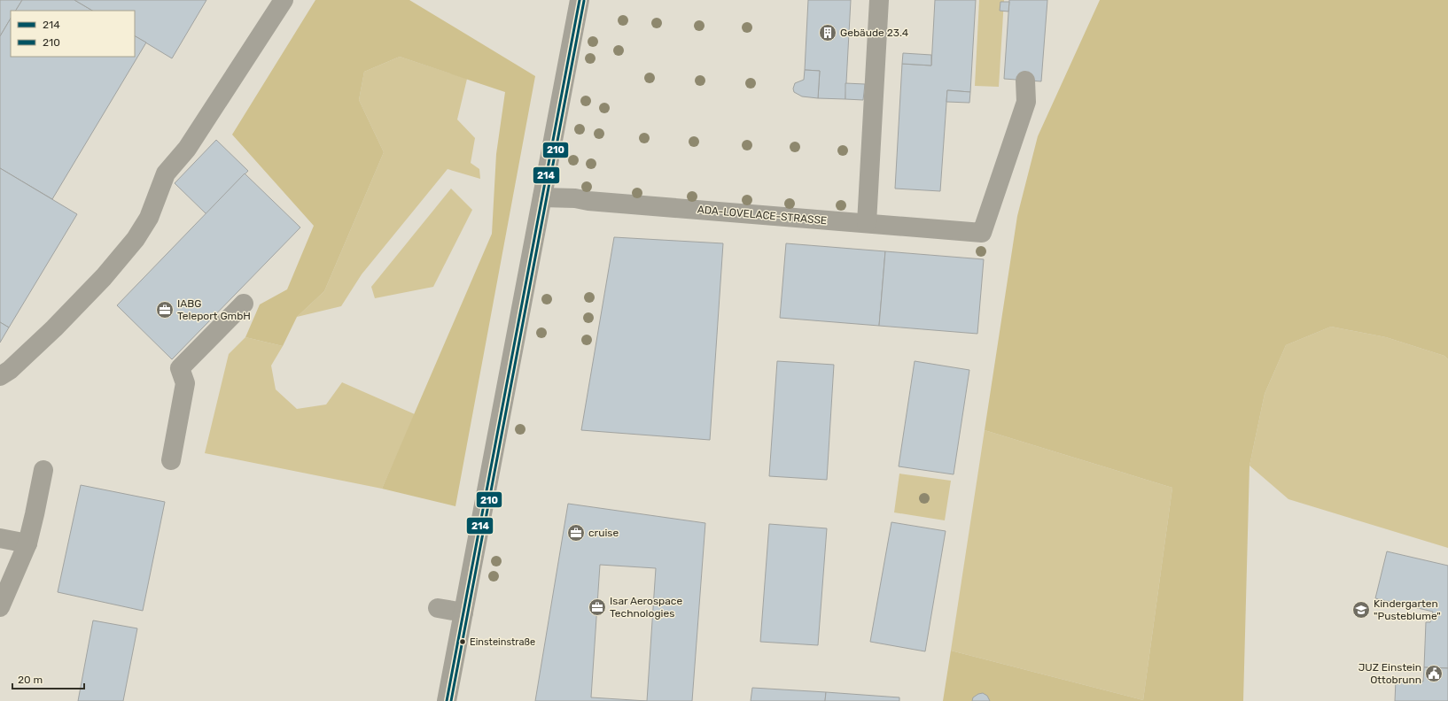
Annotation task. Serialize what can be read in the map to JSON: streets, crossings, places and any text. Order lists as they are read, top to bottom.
{
  "streets": {
    "street": ["ADA-LOVELACE-STRASSE"]
  },
  "places": {
    "building": ["Gebäude 23.4"],
    "office": ["IABG Teleport GmbH", "cruise", "Isar Aerospace Technologies"],
    "school or university": ["Kindergarten \"Pusteblume\""],
    "other": ["Einsteinstraße"],
    "public building": ["JUZ Einstein Ottobrunn"]
  },
  "lines": ["transit line 214", "transit line 210"],
  "legend": ["214", "210"],
  "scale_bar": "20 m"
}
